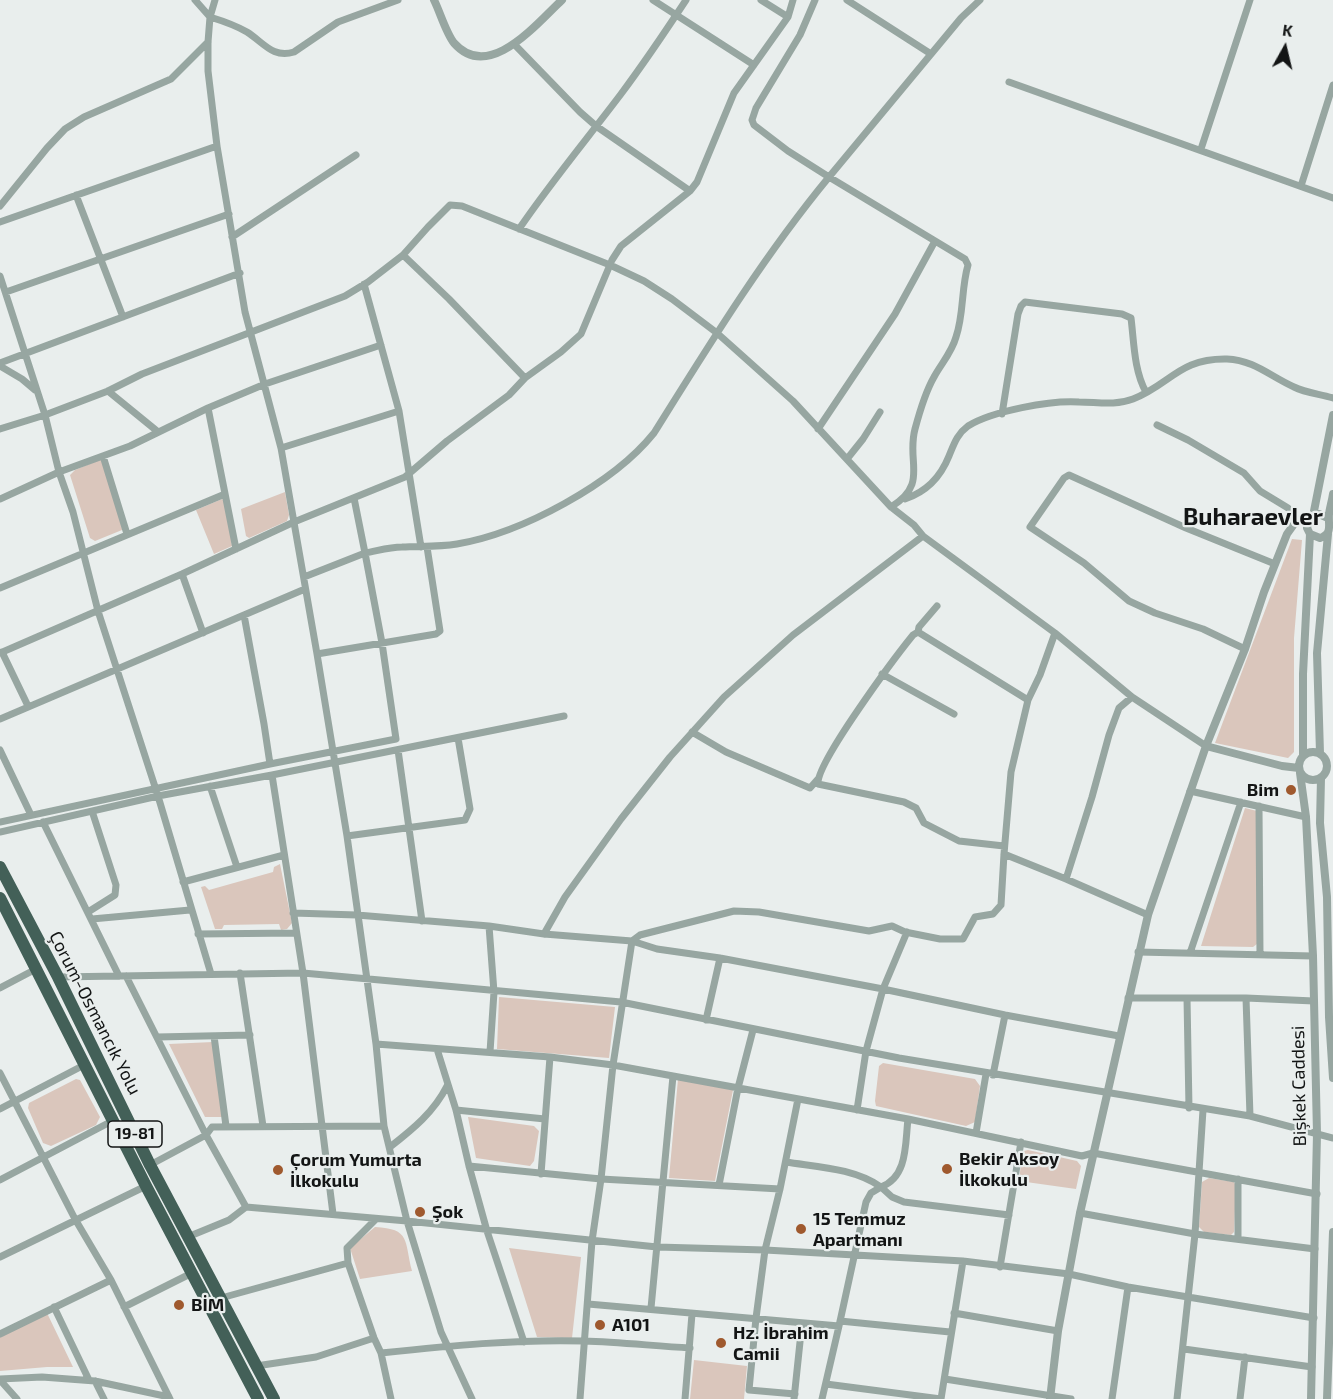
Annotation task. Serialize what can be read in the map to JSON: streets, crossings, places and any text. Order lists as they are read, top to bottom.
{
  "streets": {
    "highway": ["Çorum-Osmancık Yolu", "19-81"],
    "street": ["Bişkek Caddesi"]
  },
  "districts": ["Buharaevler"],
  "places": [
    "Bim",
    "Bekir Aksoy İlkokulu",
    "Çorum Yumurta İlkokulu",
    "Şok",
    "15 Temmuz Apartmanı",
    "BİM",
    "A101",
    "Hz. İbrahim Camii"
  ],
  "north": "top"
}
